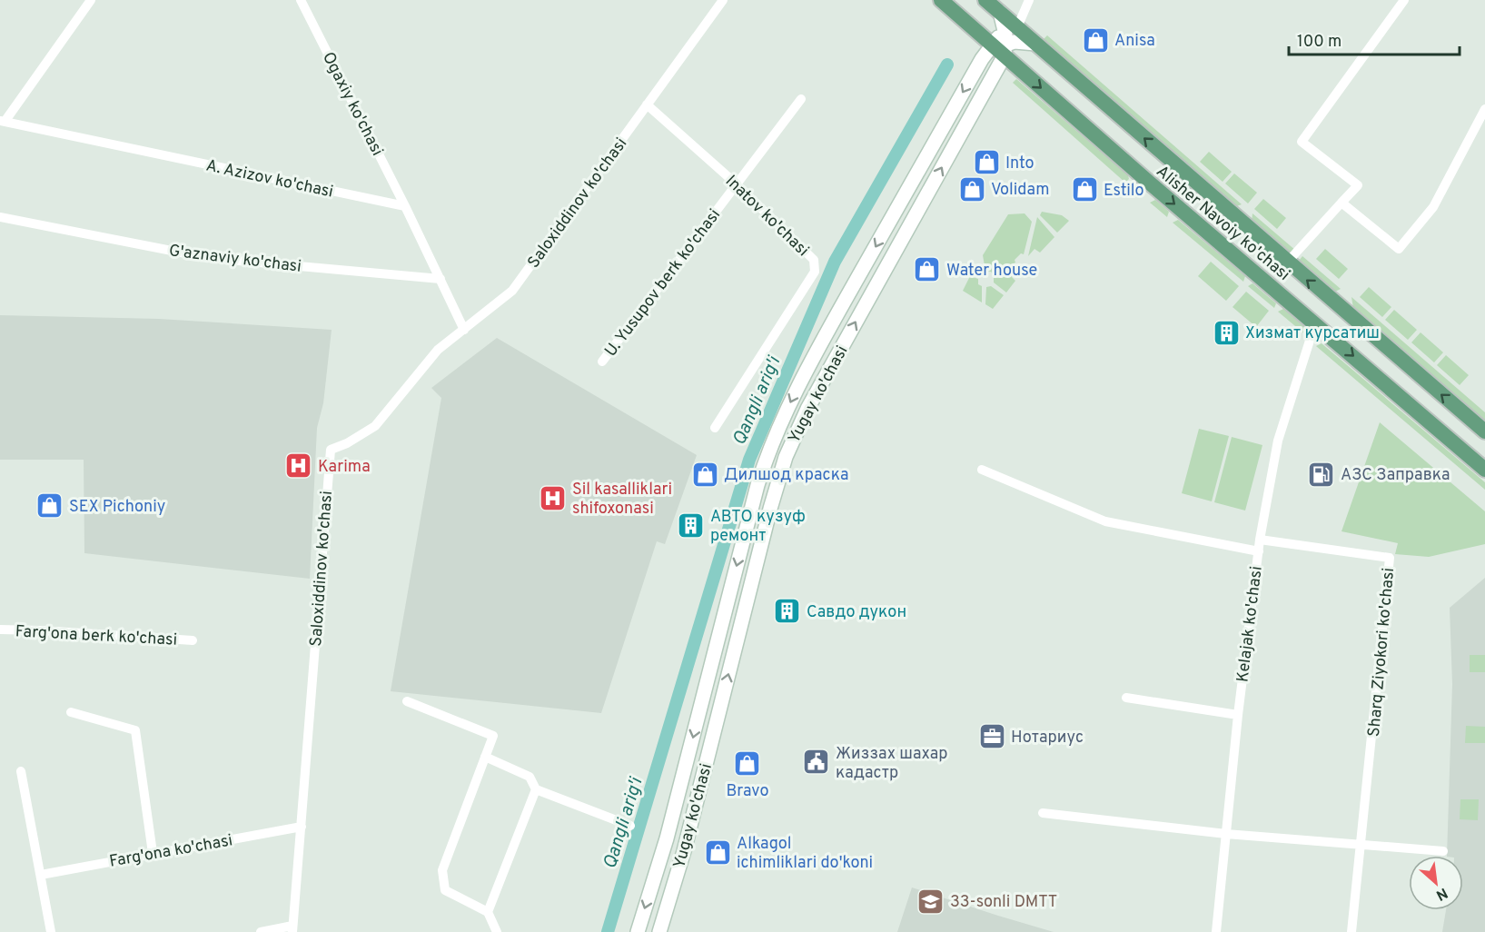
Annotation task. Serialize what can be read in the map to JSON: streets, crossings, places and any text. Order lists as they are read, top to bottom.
{
  "streets": {
    "main road": ["Alisher Navoiy ko'chasi", "Yugay ko'chasi"],
    "street": [
      "Ogaxiy ko'chasi",
      "A. Azizov ko'chasi",
      "Saloxiddinov ko'chasi",
      "Inatov ko'chasi",
      "G'aznaviy ko'chasi",
      "U. Yusupov berk ko'chasi",
      "Kelajak ko'chasi",
      "Farg'ona berk ko'chasi",
      "Sharq Ziyokori ko'chasi",
      "Farg'ona ko'chasi"
    ]
  },
  "crossings": [
    ["Ogaxiy ko'chasi", "A. Azizov ko'chasi"],
    ["Saloxiddinov ko'chasi", "Inatov ko'chasi"],
    ["Saloxiddinov ko'chasi", "Farg'ona ko'chasi"],
    ["Inatov ko'chasi", "U. Yusupov berk ko'chasi"],
    ["Alisher Navoiy ko'chasi", "Yugay ko'chasi"],
    ["Alisher Navoiy ko'chasi", "Kelajak ko'chasi"],
    ["Kelajak ko'chasi", "Sharq Ziyokori ko'chasi"]
  ],
  "water": ["Qangli arig'i"],
  "places": {
    "shop": [
      "Anisa",
      "Into",
      "Volidam",
      "Estilo",
      "Water house",
      "Дилшод краска",
      "SEX Pichoniy",
      "Bravo",
      "Alkagol ichimliklari do'koni"
    ],
    "building": ["Хизмат курсатиш", "АВТО кузуф ремонт", "Cавдо дукон"],
    "hospital": ["Karima", "Sil kasalliklari shifoxonasi"],
    "fuel station": ["АЗС Заправка"],
    "office": ["Нотариус"],
    "public building": ["Жиззах шахар кадастр"],
    "school or university": ["33-sonli DMTT"]
  },
  "scale_bar": "100 m",
  "north": "bottom right"
}
